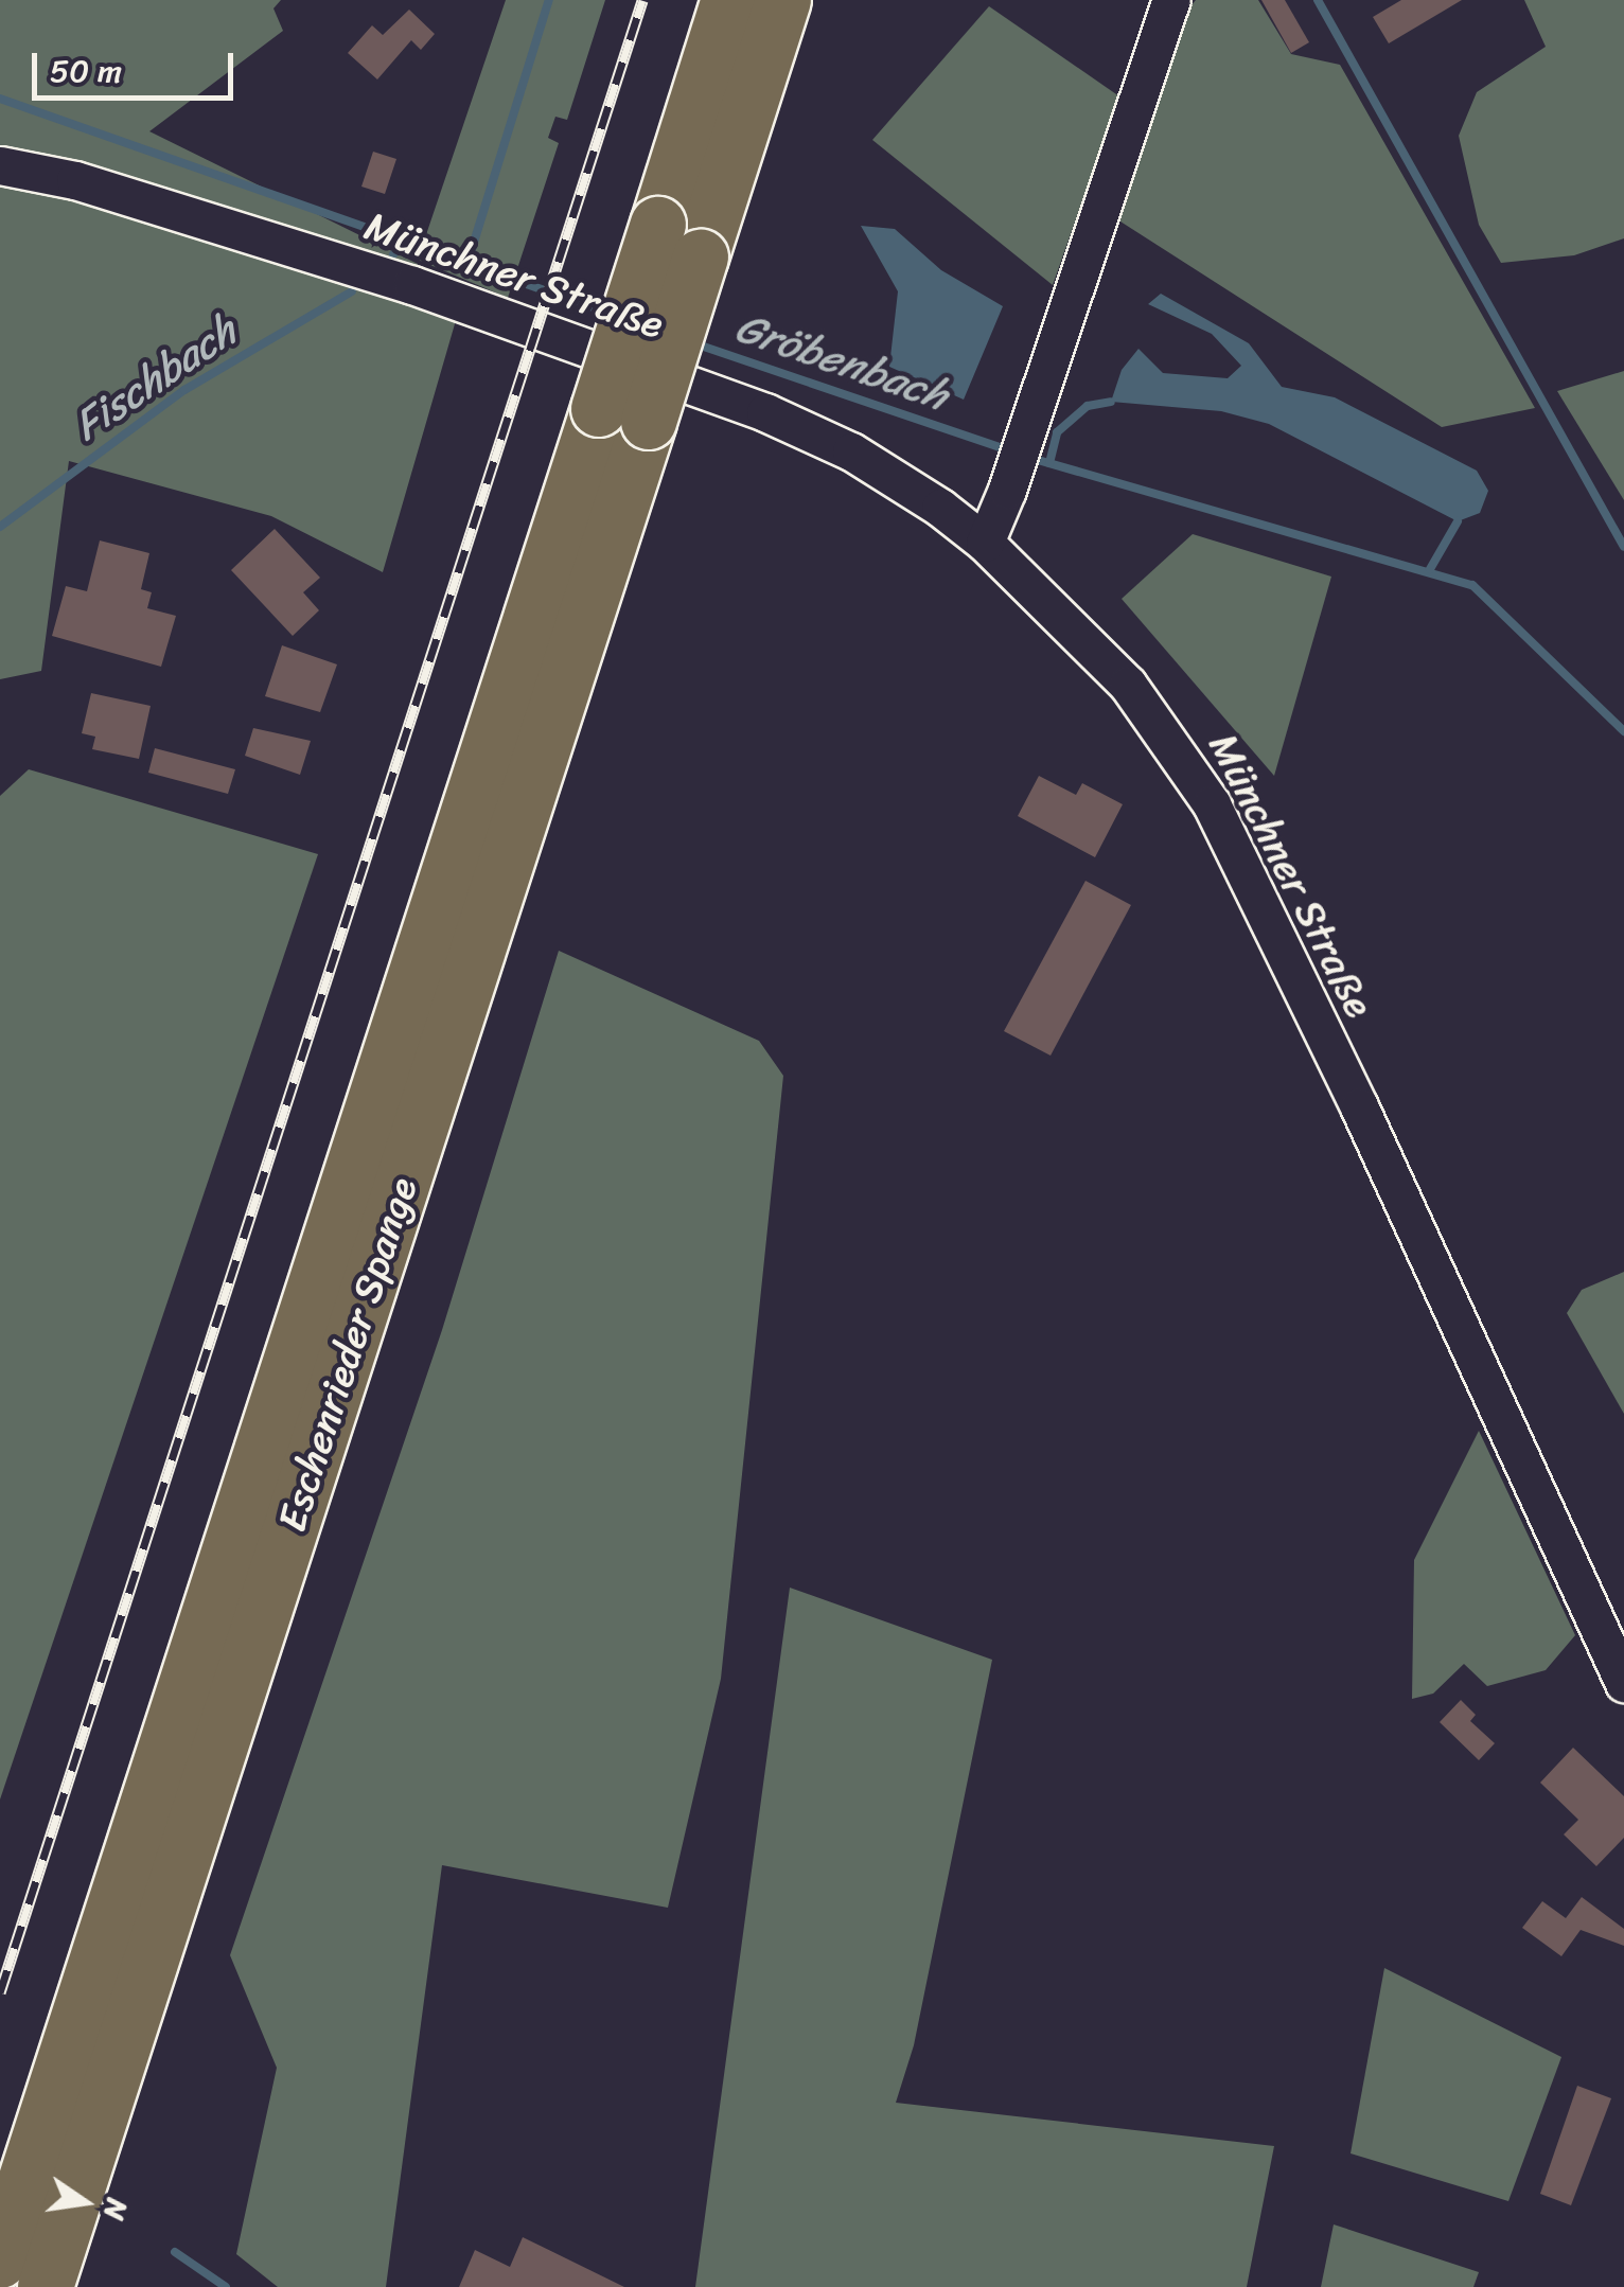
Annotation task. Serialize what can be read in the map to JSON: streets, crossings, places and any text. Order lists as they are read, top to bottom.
{
  "streets": {
    "highway": ["Eschenrieder Spange"],
    "street": ["Münchner Straße"]
  },
  "water": ["Gröbenbach", "Fischbach"],
  "scale_bar": "50 m",
  "north": "right"
}
